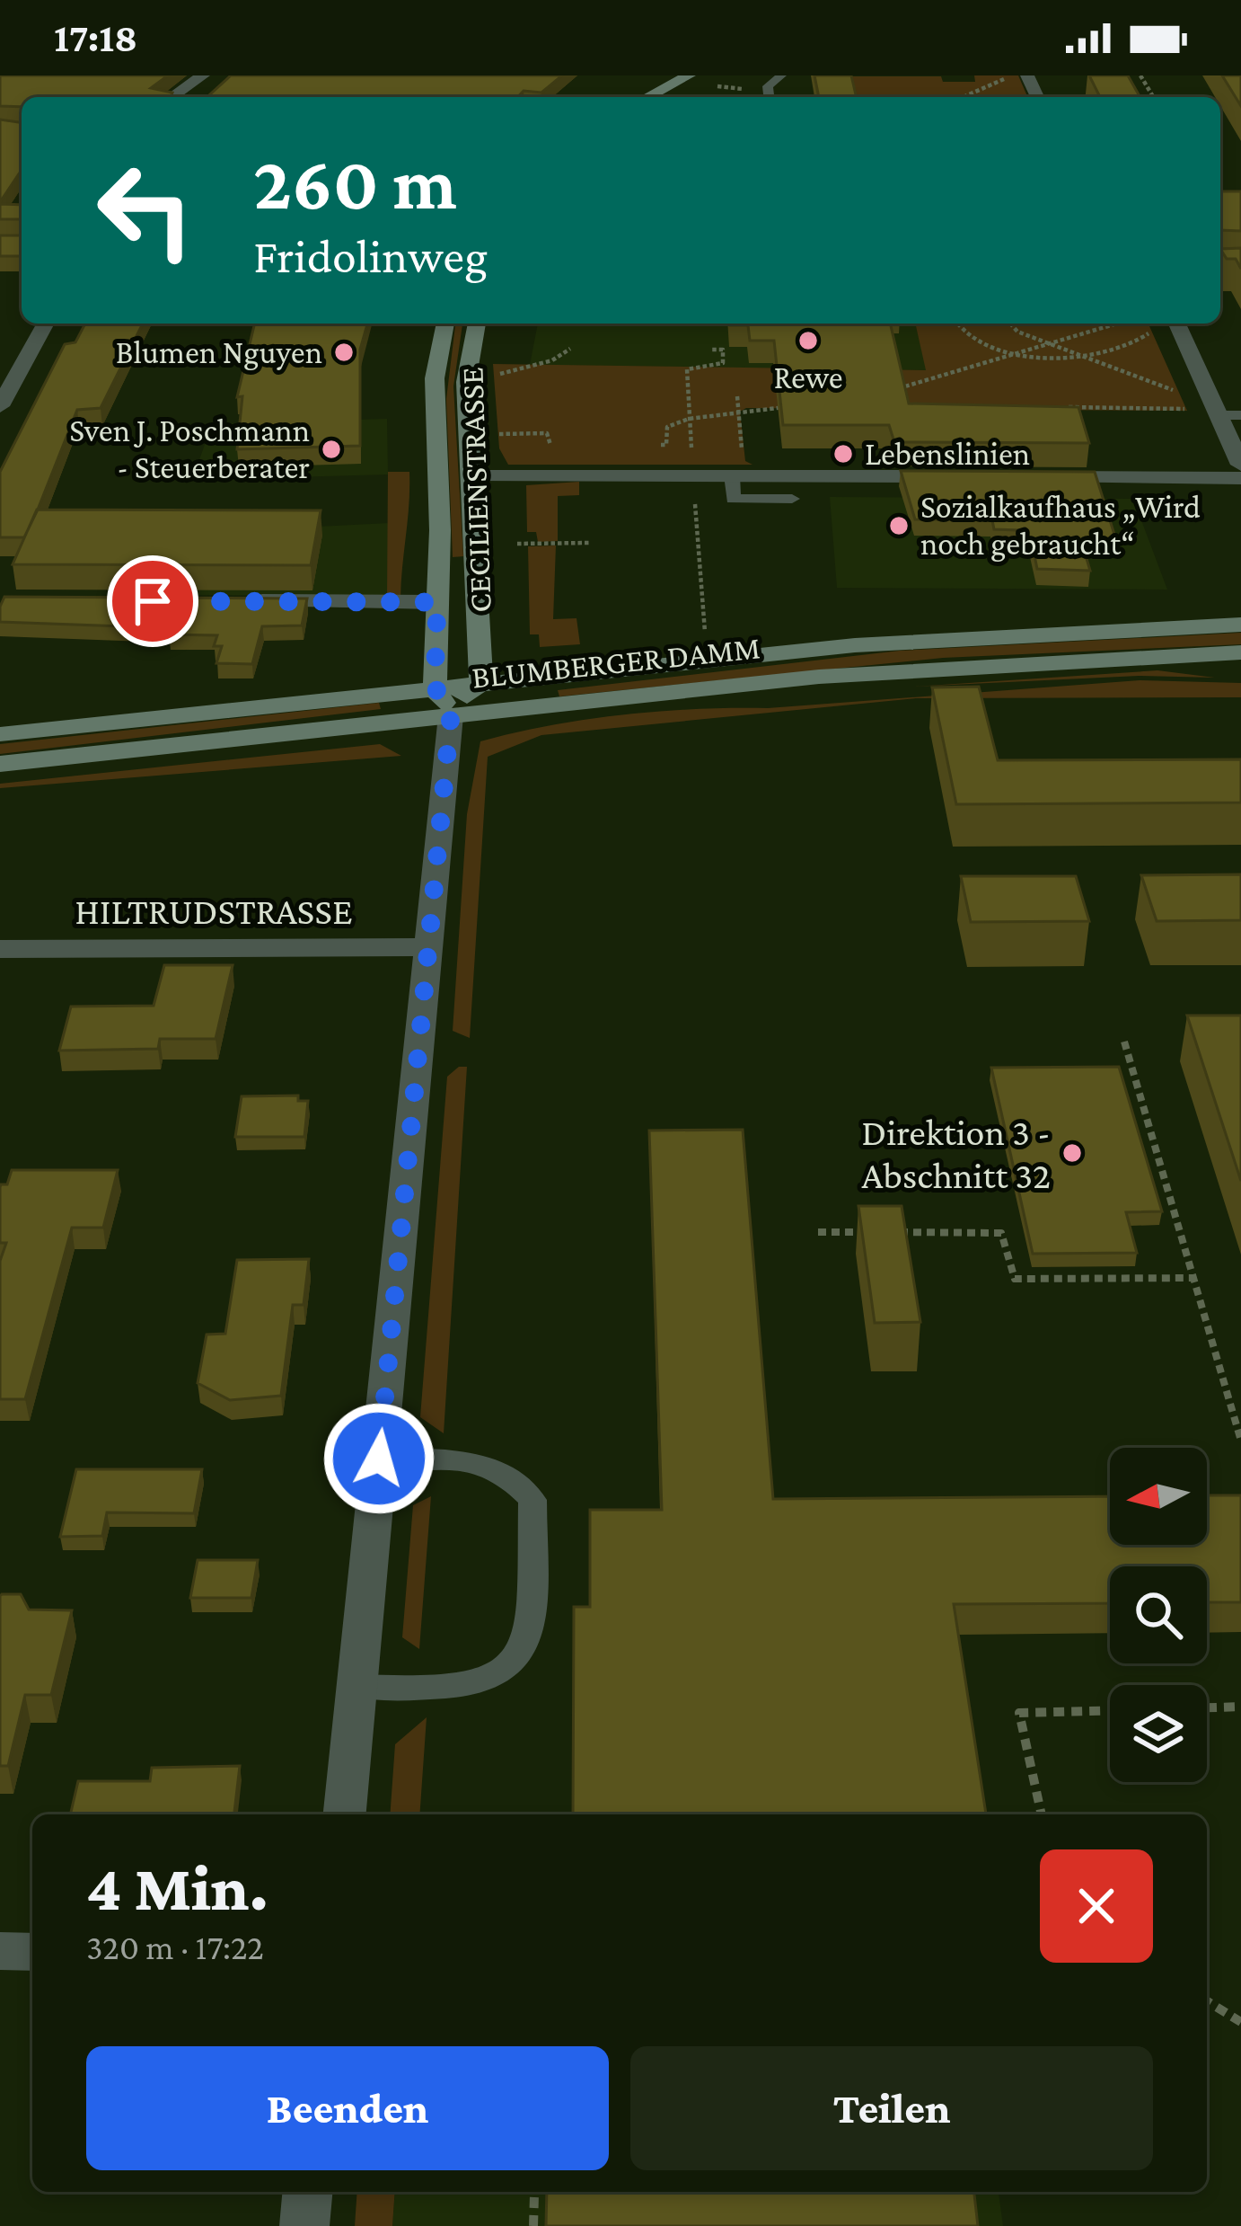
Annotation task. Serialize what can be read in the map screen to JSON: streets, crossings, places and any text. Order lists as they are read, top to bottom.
{
  "streets": {
    "street": ["CECILIENSTRASSE", "BLUMBERGER DAMM", "HILTRUDSTRASSE"]
  },
  "crossings": [
    ["CECILIENSTRASSE", "BLUMBERGER DAMM"]
  ],
  "places": [
    "Rewe",
    "Blumen Nguyen",
    "Sven J. Poschmann - Steuerberater",
    "Lebenslinien",
    "Sozialkaufhaus „Wird noch gebraucht“",
    "Direktion 3 - Abschnitt 32"
  ],
  "north": "left",
  "page": {
    "status": "17:18",
    "turn": ["260 m", "Fridolinweg"],
    "heading": ["4 Min.", "320 m · 17:22"],
    "buttons": ["Beenden", "Teilen"]
  }
}
